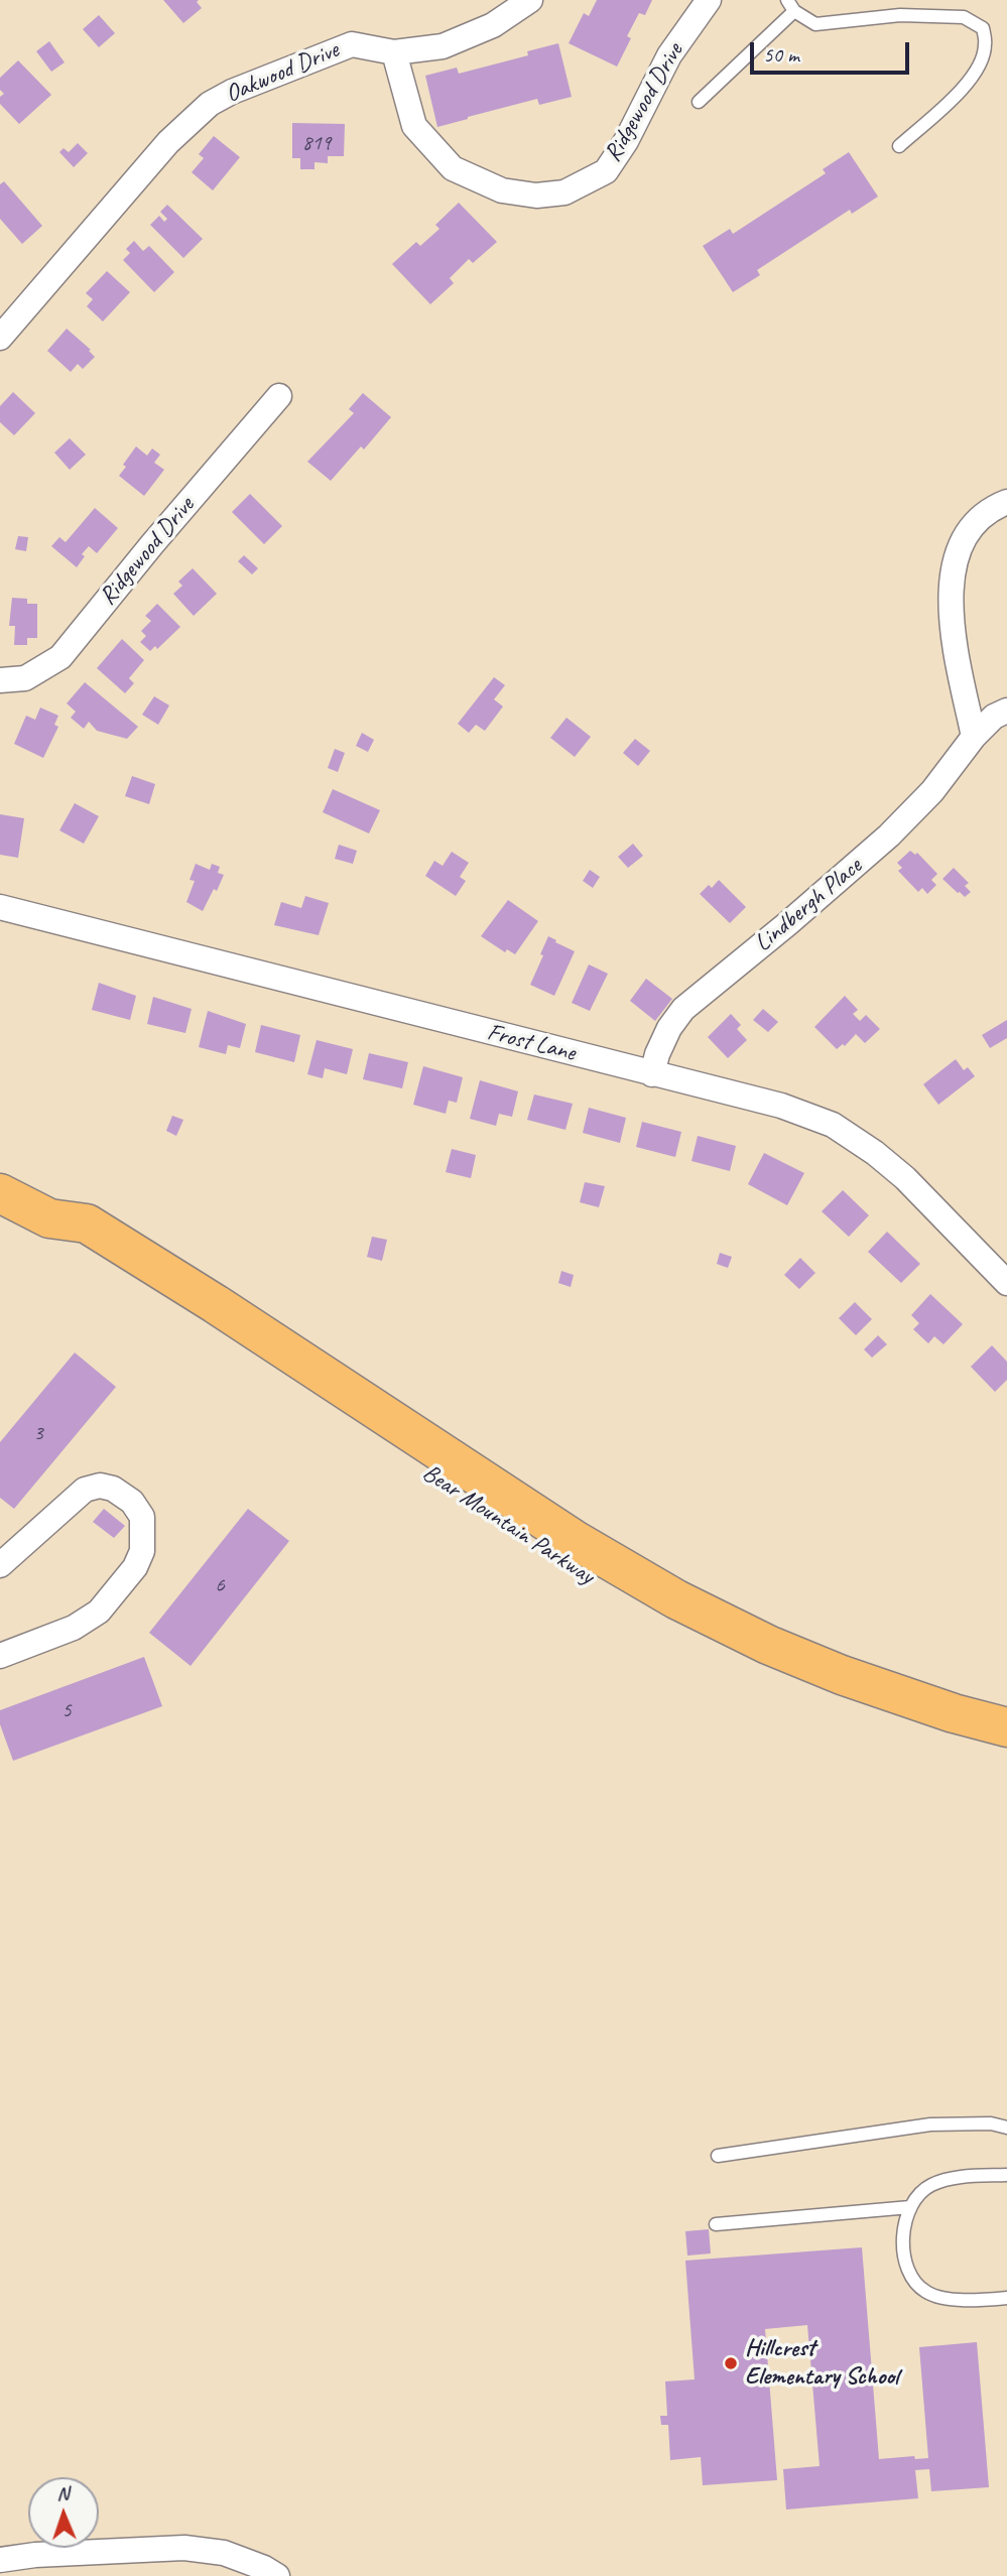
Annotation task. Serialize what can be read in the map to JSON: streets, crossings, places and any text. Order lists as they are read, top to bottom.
{
  "streets": {
    "highway": ["Bear Mountain Parkway"],
    "street": [
      "Oakwood Drive",
      "Ridgewood Drive",
      "Lindbergh Place",
      "Frost Lane"
    ]
  },
  "crossings": [
    ["Oakwood Drive", "Ridgewood Drive"],
    ["Lindbergh Place", "Frost Lane"]
  ],
  "places": ["Hillcrest Elementary School"],
  "house_numbers": [
    "819",
    "3",
    "6",
    "5"
  ],
  "scale_bar": "50 m",
  "north": "top"
}
